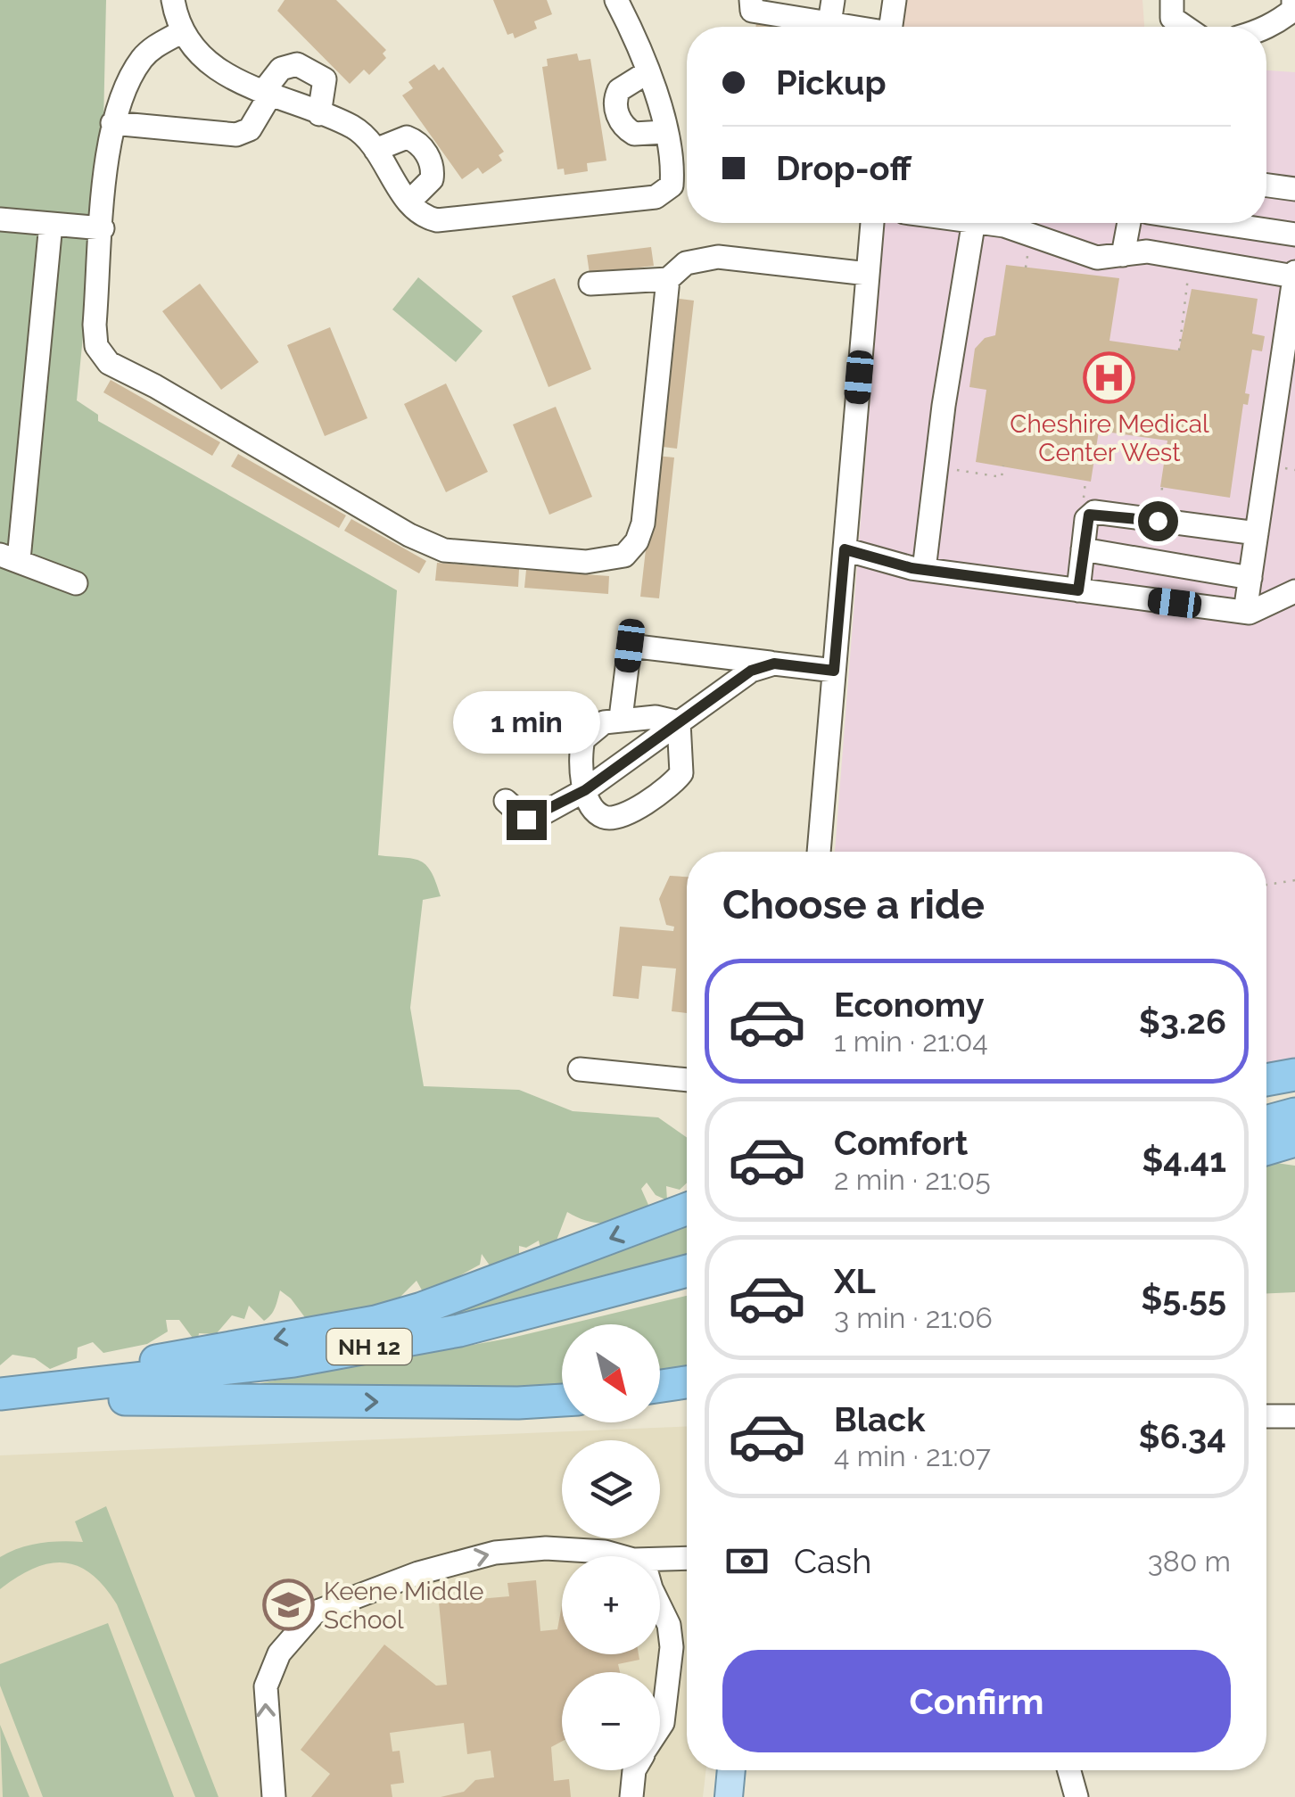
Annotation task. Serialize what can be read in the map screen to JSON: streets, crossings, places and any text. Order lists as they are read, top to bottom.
{
  "streets": {
    "highway": ["NH 12"]
  },
  "places": {
    "hospital": ["Cheshire Medical Center West"],
    "school or university": ["Keene Middle School"]
  },
  "north": "bottom right",
  "page": {
    "banner": ["Pickup", "Drop-off"],
    "bubble": "1 min",
    "heading": "Choose a ride",
    "list": [
      {
        "name": "Economy",
        "note": "1 min · 21:04",
        "value": "$3.26"
      },
      {
        "name": "Comfort",
        "note": "2 min · 21:05",
        "value": "$4.41"
      },
      {
        "name": "XL",
        "note": "3 min · 21:06",
        "value": "$5.55"
      },
      {
        "name": "Black",
        "note": "4 min · 21:07",
        "value": "$6.34"
      }
    ],
    "map_buttons": ["+", "−"],
    "pay": ["Cash", "380 m"],
    "buttons": "Confirm"
  }
}
